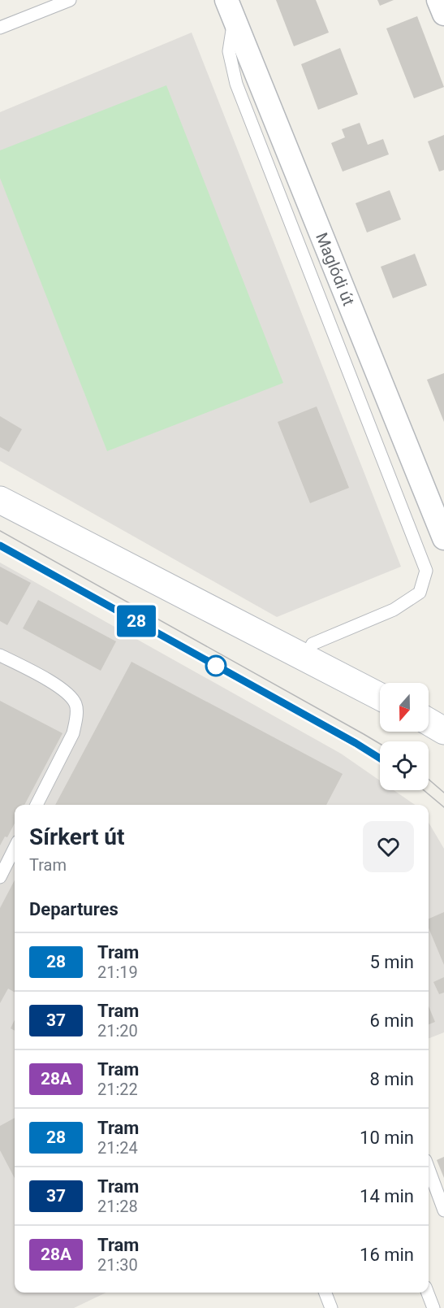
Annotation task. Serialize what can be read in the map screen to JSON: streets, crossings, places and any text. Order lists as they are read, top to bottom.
{
  "streets": {
    "street": ["Maglódi út"]
  },
  "lines": ["tram line 28"],
  "north": "bottom",
  "page": {
    "on_map": "28",
    "heading": [
      ["Sírkert út", "Tram"],
      "Departures"
    ],
    "list": [
      {
        "mark": "28",
        "name": "Tram",
        "note": "21:19",
        "value": "5 min"
      },
      {
        "mark": "37",
        "name": "Tram",
        "note": "21:20",
        "value": "6 min"
      },
      {
        "mark": "28A",
        "name": "Tram",
        "note": "21:22",
        "value": "8 min"
      },
      {
        "mark": "28",
        "name": "Tram",
        "note": "21:24",
        "value": "10 min"
      },
      {
        "mark": "37",
        "name": "Tram",
        "note": "21:28",
        "value": "14 min"
      },
      {
        "mark": "28A",
        "name": "Tram",
        "note": "21:30",
        "value": "16 min"
      }
    ]
  }
}
